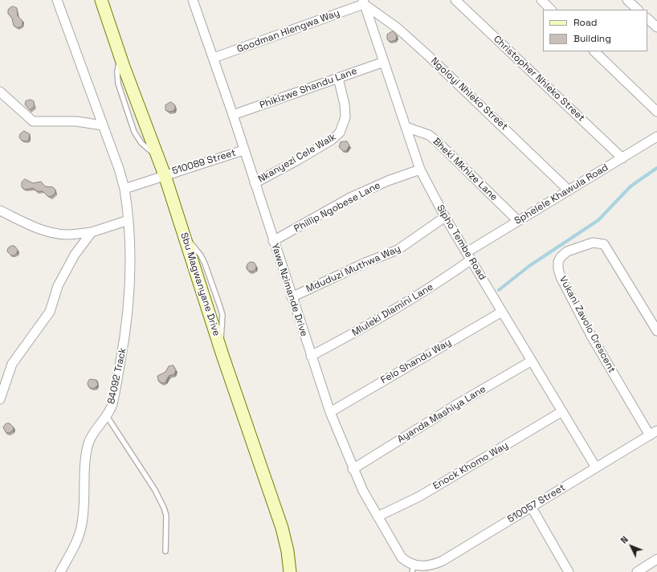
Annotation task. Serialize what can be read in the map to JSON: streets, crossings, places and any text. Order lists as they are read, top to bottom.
{
  "streets": {
    "main road": ["Sbu Magwanyane Drive"],
    "street": [
      "Goodman Hlengwa Way",
      "Christopher Nhleko Street",
      "Phikizwe Shandu Lane",
      "Ngoloyi Nhleko Street",
      "Nkanyezi Cele Walk",
      "510089 Street",
      "Bheki Mkhize Lane",
      "Sphelele Khawula Road",
      "Phillip Ngobese Lane",
      "Sipho Tembe Road",
      "Mduduzi Muthwa Way",
      "Yawa Nzimande Drive",
      "Mluleki Dlamini Lane",
      "Vukani Zavolo Crescent",
      "Felo Shandu Way",
      "84092 Track",
      "Ayanda Mashiya Lane",
      "Enock Khomo Way",
      "510057 Street"
    ]
  },
  "crossings": [
    ["Goodman Hlengwa Way", "Ngoloyi Nhleko Street"],
    ["Goodman Hlengwa Way", "Sipho Tembe Road"],
    ["Goodman Hlengwa Way", "Yawa Nzimande Drive"],
    ["Christopher Nhleko Street", "Sphelele Khawula Road"],
    ["Phikizwe Shandu Lane", "Nkanyezi Cele Walk"],
    ["Phikizwe Shandu Lane", "Sipho Tembe Road"],
    ["Phikizwe Shandu Lane", "Yawa Nzimande Drive"],
    ["Ngoloyi Nhleko Street", "Sphelele Khawula Road"],
    ["Ngoloyi Nhleko Street", "Sipho Tembe Road"],
    ["Nkanyezi Cele Walk", "Yawa Nzimande Drive"],
    ["510089 Street", "Sbu Magwanyane Drive"],
    ["510089 Street", "Yawa Nzimande Drive"],
    ["510089 Street", "84092 Track"],
    ["Bheki Mkhize Lane", "Sphelele Khawula Road"],
    ["Bheki Mkhize Lane", "Sipho Tembe Road"],
    ["Sphelele Khawula Road", "Sipho Tembe Road"],
    ["Sphelele Khawula Road", "Mluleki Dlamini Lane"],
    ["Phillip Ngobese Lane", "Sipho Tembe Road"],
    ["Phillip Ngobese Lane", "Yawa Nzimande Drive"],
    ["Sipho Tembe Road", "Mduduzi Muthwa Way"],
    ["Sipho Tembe Road", "Mluleki Dlamini Lane"],
    ["Sipho Tembe Road", "Felo Shandu Way"],
    ["Sipho Tembe Road", "Ayanda Mashiya Lane"],
    ["Sipho Tembe Road", "Enock Khomo Way"],
    ["Sipho Tembe Road", "510057 Street"],
    ["Mduduzi Muthwa Way", "Yawa Nzimande Drive"],
    ["Yawa Nzimande Drive", "Mluleki Dlamini Lane"],
    ["Yawa Nzimande Drive", "Felo Shandu Way"],
    ["Yawa Nzimande Drive", "Ayanda Mashiya Lane"],
    ["Yawa Nzimande Drive", "Enock Khomo Way"],
    ["Yawa Nzimande Drive", "510057 Street"],
    ["Vukani Zavolo Crescent", "510057 Street"]
  ],
  "legend": ["Road", "Building"],
  "north": "top left"
}
